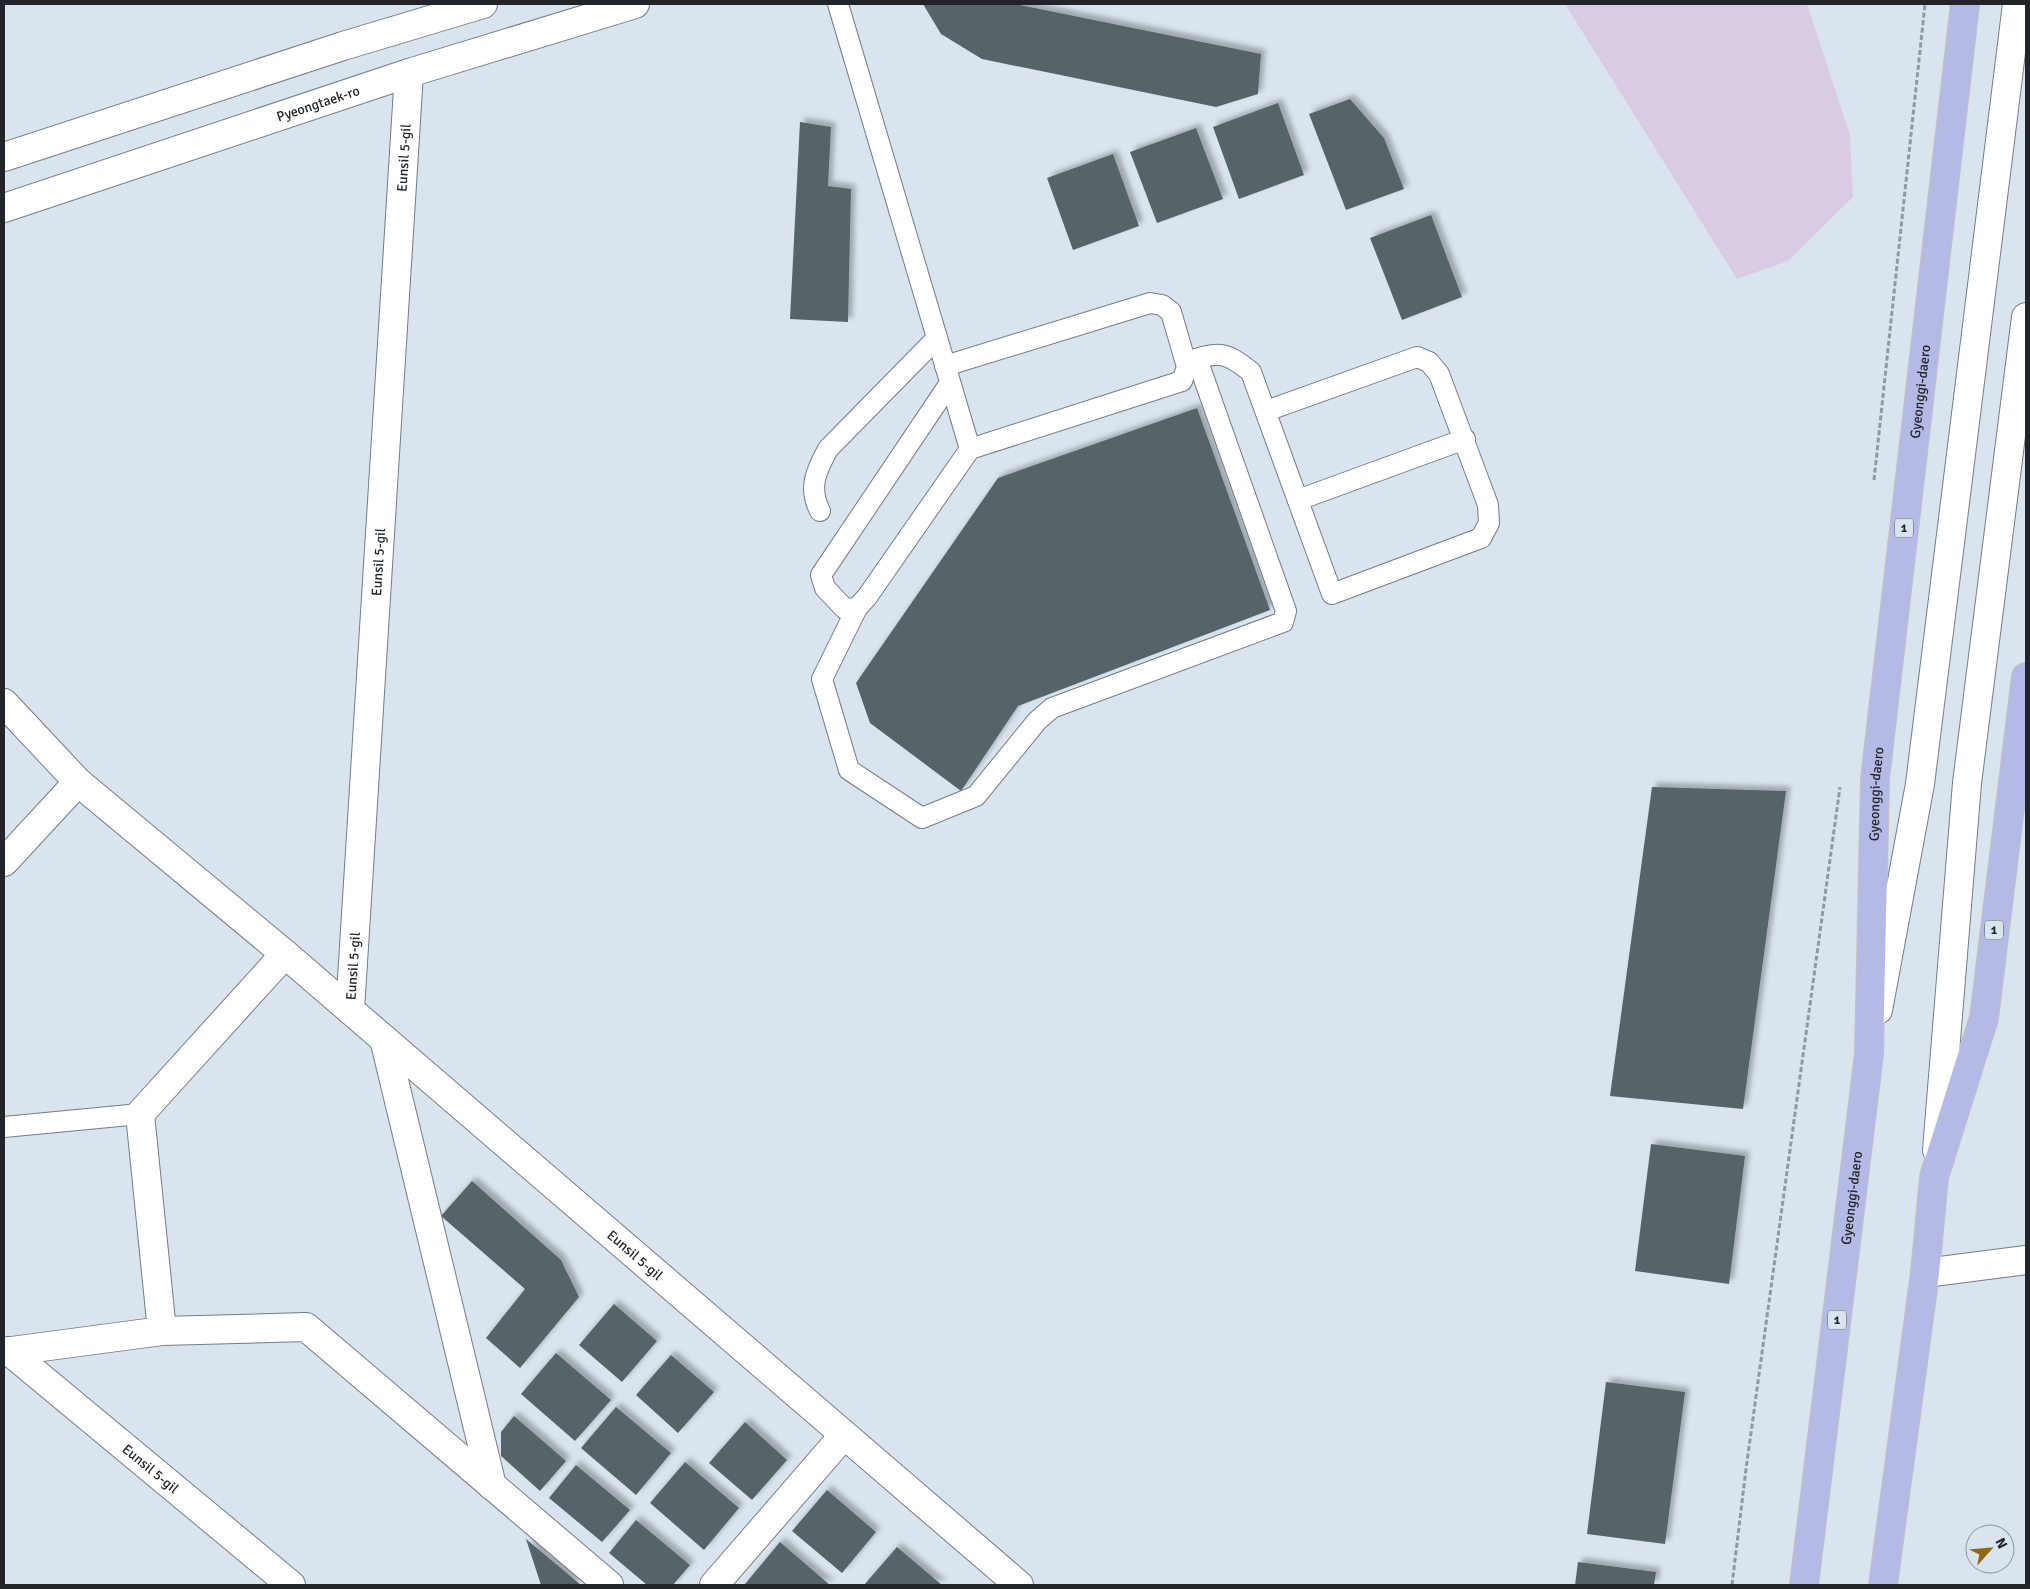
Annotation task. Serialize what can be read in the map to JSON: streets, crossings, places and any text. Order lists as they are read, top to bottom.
{
  "streets": {
    "main road": ["Gyeonggi-daero", "1"],
    "street": ["Pyeongtaek-ro", "Eunsil 5-gil"]
  },
  "crossings": [
    ["Pyeongtaek-ro", "Eunsil 5-gil"]
  ],
  "north": "top right"
}
